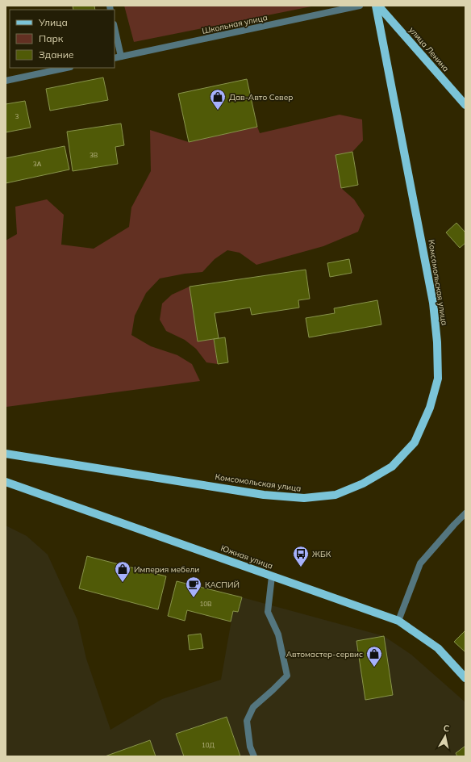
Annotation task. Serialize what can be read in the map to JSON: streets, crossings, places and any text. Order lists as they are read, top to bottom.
{
  "streets": {
    "main road": ["улица Ленина", "Комсомольская улица", "Южная улица"],
    "street": ["Школьная улица"]
  },
  "crossings": [
    ["улица Ленина", "Комсомольская улица"]
  ],
  "places": {
    "shop": ["Дав-Авто Север", "Империя мебели", "Автомастер-сервис"],
    "bus stop": ["ЖБК"],
    "cafe": ["КАСПИЙ"]
  },
  "house_numbers": [
    "3",
    "3В",
    "3А",
    "10В",
    "10Д"
  ],
  "legend": ["Улица", "Парк", "Здание"],
  "north": "top"
}
